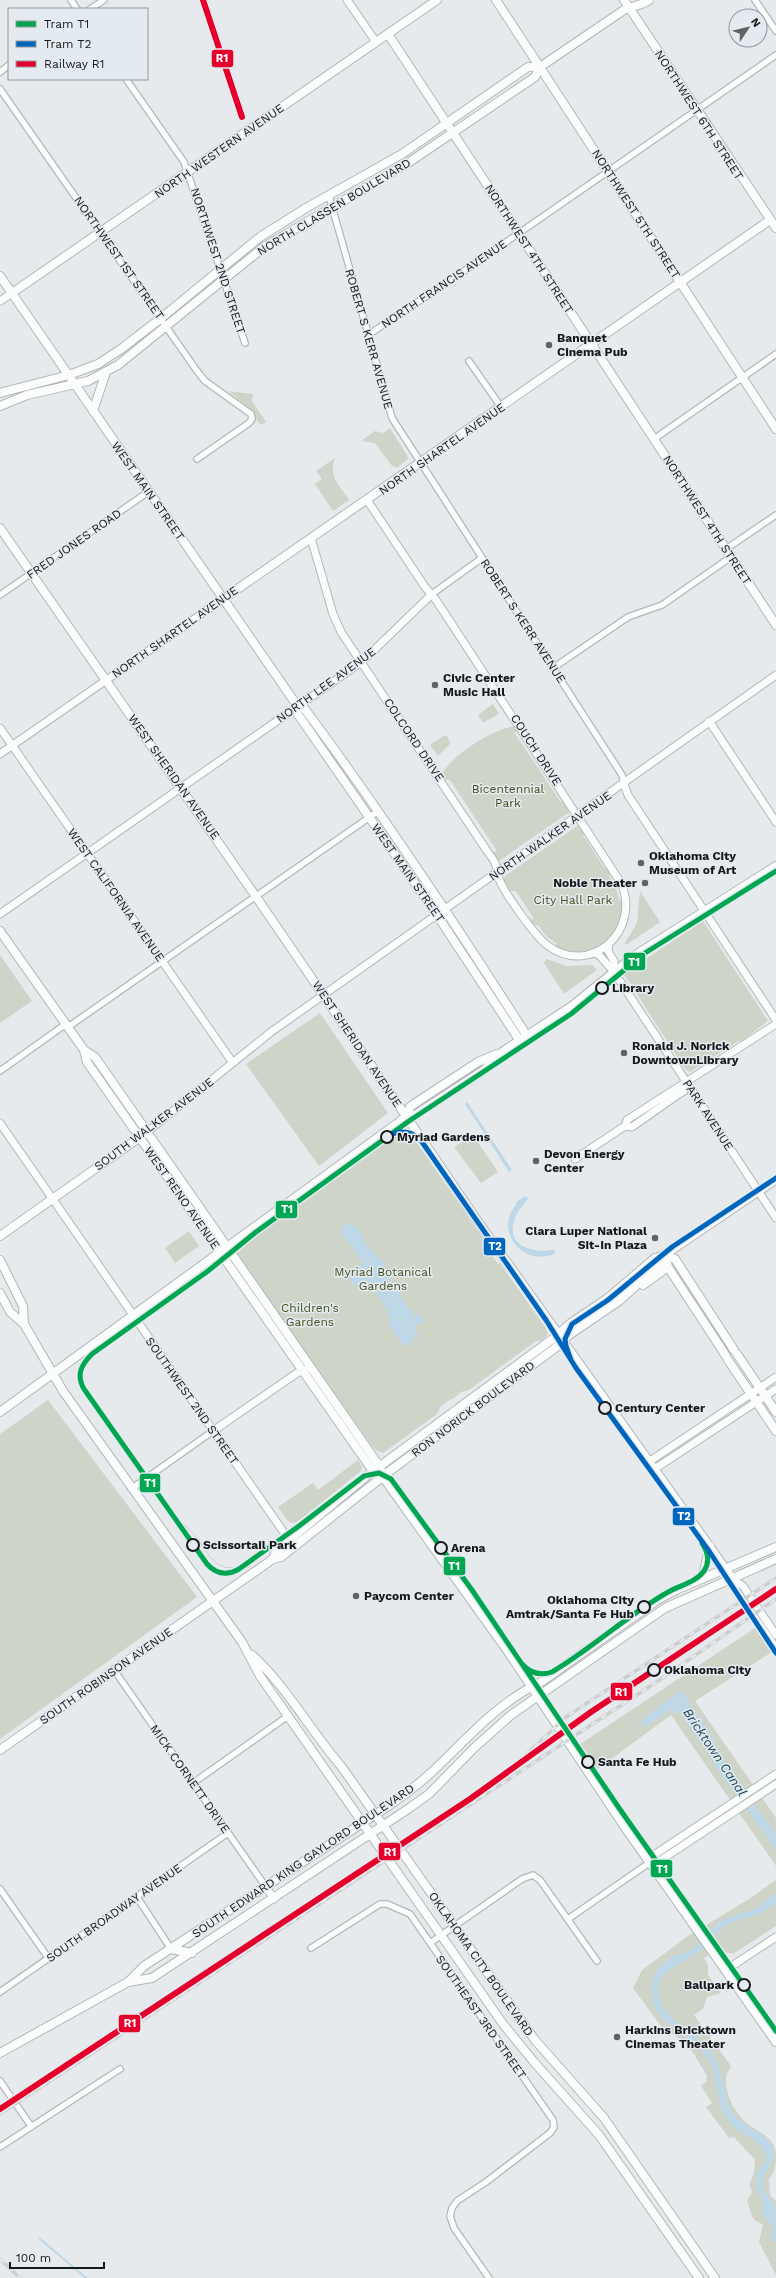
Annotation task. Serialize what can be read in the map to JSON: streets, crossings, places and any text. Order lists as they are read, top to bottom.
{
  "streets": {
    "main road": [
      "NORTHWEST 6TH STREET",
      "NORTH WESTERN AVENUE",
      "NORTH CLASSEN BOULEVARD",
      "NORTHWEST 5TH STREET",
      "NORTHWEST 4TH STREET",
      "NORTH SHARTEL AVENUE",
      "WEST MAIN STREET",
      "WEST SHERIDAN AVENUE",
      "SOUTH WALKER AVENUE",
      "WEST RENO AVENUE",
      "RON NORICK BOULEVARD",
      "SOUTH ROBINSON AVENUE",
      "SOUTH EDWARD KING GAYLORD BOULEVARD",
      "OKLAHOMA CITY BOULEVARD"
    ],
    "street": [
      "NORTHWEST 1ST STREET",
      "NORTHWEST 2ND STREET",
      "NORTH FRANCIS AVENUE",
      "ROBERT S KERR AVENUE",
      "FRED JONES ROAD",
      "NORTH LEE AVENUE",
      "COLCORD DRIVE",
      "COUCH DRIVE",
      "NORTH WALKER AVENUE",
      "WEST CALIFORNIA AVENUE",
      "PARK AVENUE",
      "SOUTHWEST 2ND STREET",
      "MICK CORNETT DRIVE",
      "SOUTH BROADWAY AVENUE",
      "SOUTHEAST 3RD STREET"
    ]
  },
  "crossings": [
    ["NORTHWEST 6TH STREET", "NORTH CLASSEN BOULEVARD"],
    ["NORTHWEST 6TH STREET", "NORTH FRANCIS AVENUE"],
    ["NORTHWEST 6TH STREET", "NORTH SHARTEL AVENUE"],
    ["NORTH WESTERN AVENUE", "NORTHWEST 4TH STREET"],
    ["NORTH WESTERN AVENUE", "NORTHWEST 1ST STREET"],
    ["NORTH WESTERN AVENUE", "NORTHWEST 2ND STREET"],
    ["NORTH WESTERN AVENUE", "WEST MAIN STREET"],
    ["NORTH CLASSEN BOULEVARD", "NORTHWEST 5TH STREET"],
    ["NORTH CLASSEN BOULEVARD", "NORTHWEST 4TH STREET"],
    ["NORTH CLASSEN BOULEVARD", "NORTHWEST 1ST STREET"],
    ["NORTH CLASSEN BOULEVARD", "NORTHWEST 2ND STREET"],
    ["NORTH CLASSEN BOULEVARD", "ROBERT S KERR AVENUE"],
    ["NORTH CLASSEN BOULEVARD", "WEST MAIN STREET"],
    ["NORTHWEST 5TH STREET", "NORTH FRANCIS AVENUE"],
    ["NORTHWEST 5TH STREET", "NORTH SHARTEL AVENUE"],
    ["NORTHWEST 4TH STREET", "NORTH FRANCIS AVENUE"],
    ["NORTHWEST 4TH STREET", "NORTH SHARTEL AVENUE"],
    ["NORTH FRANCIS AVENUE", "ROBERT S KERR AVENUE"],
    ["ROBERT S KERR AVENUE", "NORTH SHARTEL AVENUE"],
    ["ROBERT S KERR AVENUE", "NORTH LEE AVENUE"],
    ["ROBERT S KERR AVENUE", "NORTH WALKER AVENUE"],
    ["NORTH SHARTEL AVENUE", "WEST MAIN STREET"],
    ["NORTH SHARTEL AVENUE", "COLCORD DRIVE"],
    ["NORTH SHARTEL AVENUE", "COUCH DRIVE"],
    ["NORTH SHARTEL AVENUE", "WEST SHERIDAN AVENUE"],
    ["NORTH SHARTEL AVENUE", "WEST CALIFORNIA AVENUE"],
    ["WEST MAIN STREET", "FRED JONES ROAD"],
    ["WEST MAIN STREET", "NORTH LEE AVENUE"],
    ["WEST MAIN STREET", "NORTH WALKER AVENUE"],
    ["FRED JONES ROAD", "WEST SHERIDAN AVENUE"],
    ["NORTH LEE AVENUE", "COLCORD DRIVE"],
    ["NORTH LEE AVENUE", "COUCH DRIVE"],
    ["NORTH LEE AVENUE", "WEST SHERIDAN AVENUE"],
    ["NORTH LEE AVENUE", "WEST CALIFORNIA AVENUE"],
    ["COLCORD DRIVE", "COUCH DRIVE"],
    ["COLCORD DRIVE", "NORTH WALKER AVENUE"],
    ["COLCORD DRIVE", "PARK AVENUE"],
    ["COUCH DRIVE", "NORTH WALKER AVENUE"],
    ["COUCH DRIVE", "PARK AVENUE"],
    ["WEST SHERIDAN AVENUE", "NORTH WALKER AVENUE"],
    ["WEST SHERIDAN AVENUE", "SOUTH WALKER AVENUE"],
    ["WEST SHERIDAN AVENUE", "RON NORICK BOULEVARD"],
    ["WEST SHERIDAN AVENUE", "SOUTH EDWARD KING GAYLORD BOULEVARD"],
    ["NORTH WALKER AVENUE", "PARK AVENUE"],
    ["NORTH WALKER AVENUE", "SOUTH WALKER AVENUE"],
    ["WEST CALIFORNIA AVENUE", "SOUTH WALKER AVENUE"],
    ["SOUTH WALKER AVENUE", "WEST RENO AVENUE"],
    ["SOUTH WALKER AVENUE", "SOUTHWEST 2ND STREET"],
    ["WEST RENO AVENUE", "RON NORICK BOULEVARD"],
    ["WEST RENO AVENUE", "SOUTH EDWARD KING GAYLORD BOULEVARD"],
    ["SOUTHWEST 2ND STREET", "RON NORICK BOULEVARD"],
    ["RON NORICK BOULEVARD", "SOUTH ROBINSON AVENUE"],
    ["SOUTH ROBINSON AVENUE", "MICK CORNETT DRIVE"],
    ["SOUTH ROBINSON AVENUE", "OKLAHOMA CITY BOULEVARD"],
    ["MICK CORNETT DRIVE", "SOUTH EDWARD KING GAYLORD BOULEVARD"],
    ["MICK CORNETT DRIVE", "SOUTH BROADWAY AVENUE"],
    ["SOUTH EDWARD KING GAYLORD BOULEVARD", "OKLAHOMA CITY BOULEVARD"]
  ],
  "water": ["Bricktown Canal"],
  "parks": [
    "Bicentennial Park",
    "City Hall Park",
    "Myriad Botanical Gardens",
    "Children's Gardens"
  ],
  "places": [
    "Banquet Cinema Pub",
    "Civic Center Music Hall",
    "Oklahoma City Museum of Art",
    "Noble Theater",
    "Library",
    "Ronald J. Norick DowntownLibrary",
    "Myriad Gardens",
    "Devon Energy Center",
    "Clara Luper National Sit-In Plaza",
    "Century Center",
    "Scissortail Park",
    "Arena",
    "Paycom Center",
    "Oklahoma City Amtrak/Santa Fe Hub",
    "Oklahoma City",
    "Santa Fe Hub",
    "Ballpark",
    "Harkins Bricktown Cinemas Theater"
  ],
  "lines": ["rail line R1", "tram line T1", "tram line T2"],
  "legend": ["Tram T1", "Tram T2", "Railway R1"],
  "scale_bar": "100 m",
  "north": "top right"
}
